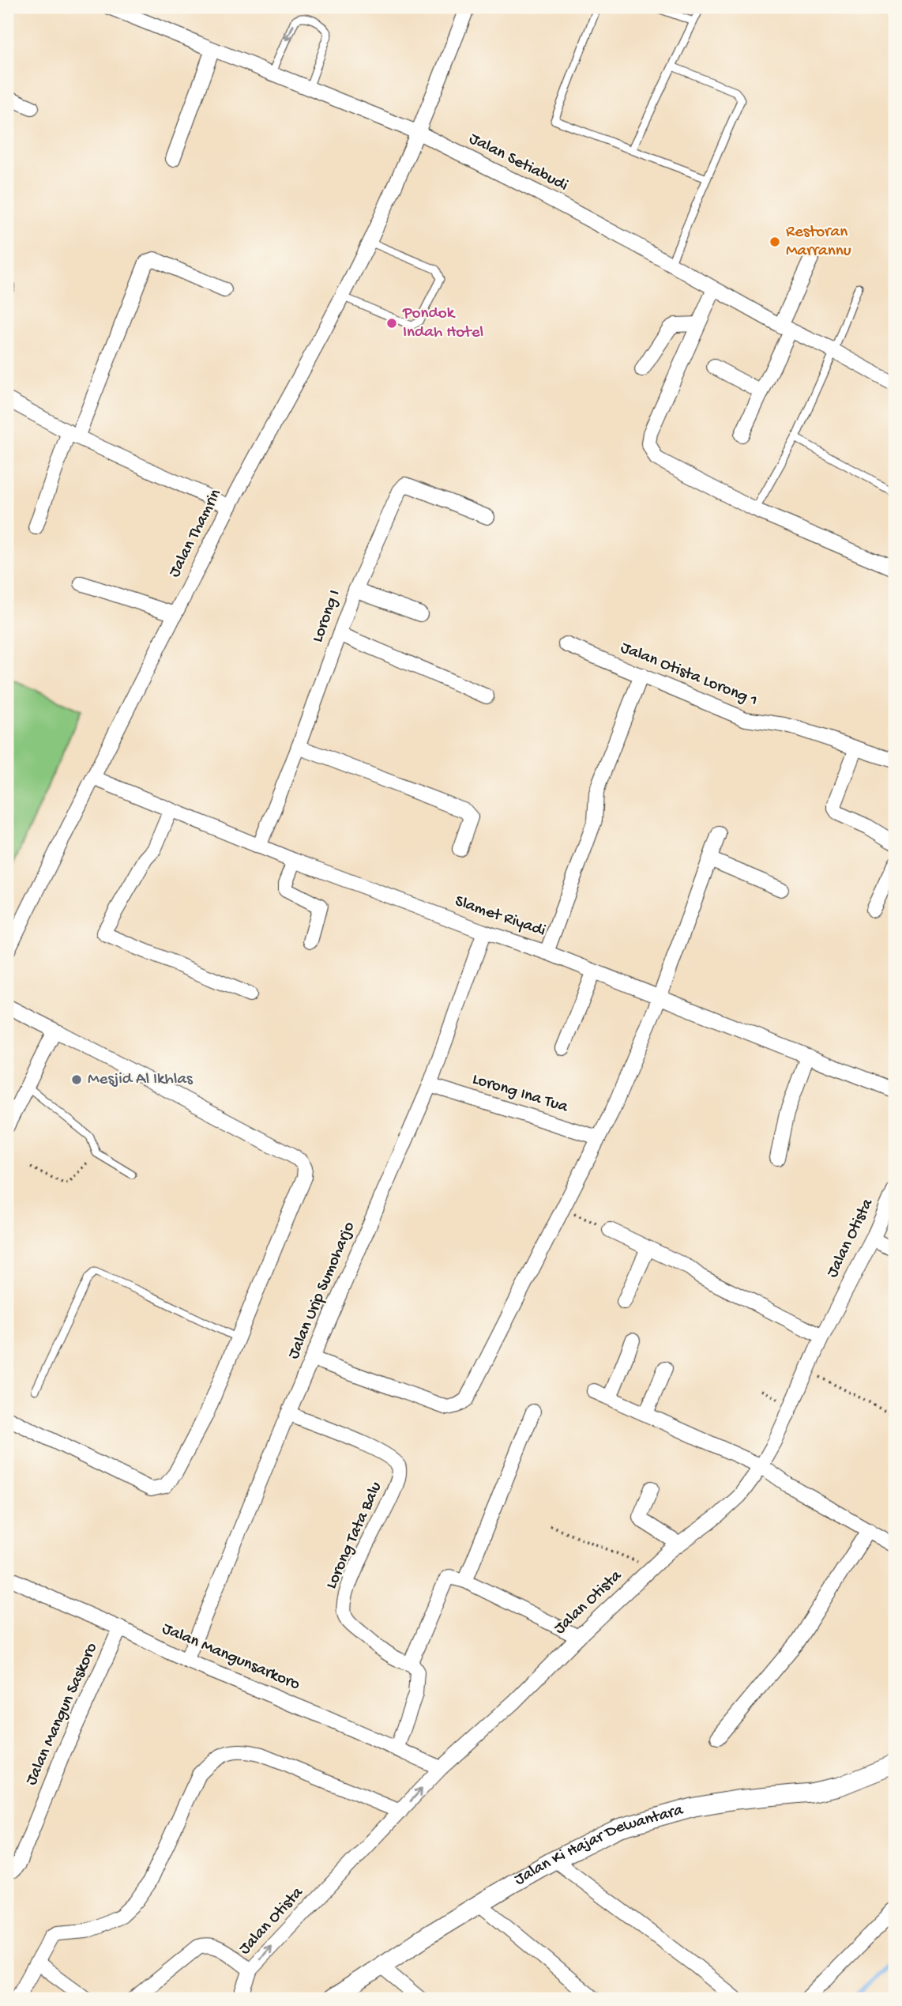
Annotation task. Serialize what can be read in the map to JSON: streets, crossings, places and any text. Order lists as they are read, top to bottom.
{
  "streets": {
    "street": [
      "Jalan Setiabudi",
      "Jalan Thamrin",
      "Lorong I",
      "Jalan Otista Lorong 1",
      "Slamet Riyadi",
      "Lorong Ina Tua",
      "Jalan Otista",
      "Jalan Urip Sumoharjo",
      "Lorong Tata Balu",
      "Jalan Mangunsarkoro",
      "Jalan Mangun Saskoro",
      "Jalan Ki Hajar Dewantara"
    ]
  },
  "crossings": [
    ["Jalan Setiabudi", "Jalan Thamrin"],
    ["Jalan Thamrin", "Slamet Riyadi"],
    ["Lorong I", "Slamet Riyadi"],
    ["Slamet Riyadi", "Jalan Urip Sumoharjo"],
    ["Lorong Ina Tua", "Jalan Urip Sumoharjo"],
    ["Jalan Otista", "Jalan Mangunsarkoro"],
    ["Jalan Urip Sumoharjo", "Lorong Tata Balu"],
    ["Jalan Urip Sumoharjo", "Jalan Mangunsarkoro"],
    ["Jalan Mangunsarkoro", "Jalan Mangun Saskoro"]
  ],
  "places": ["Restoran Marrannu", "Pondok Indah Hotel", "Mesjid Al Ikhlas"]
}
